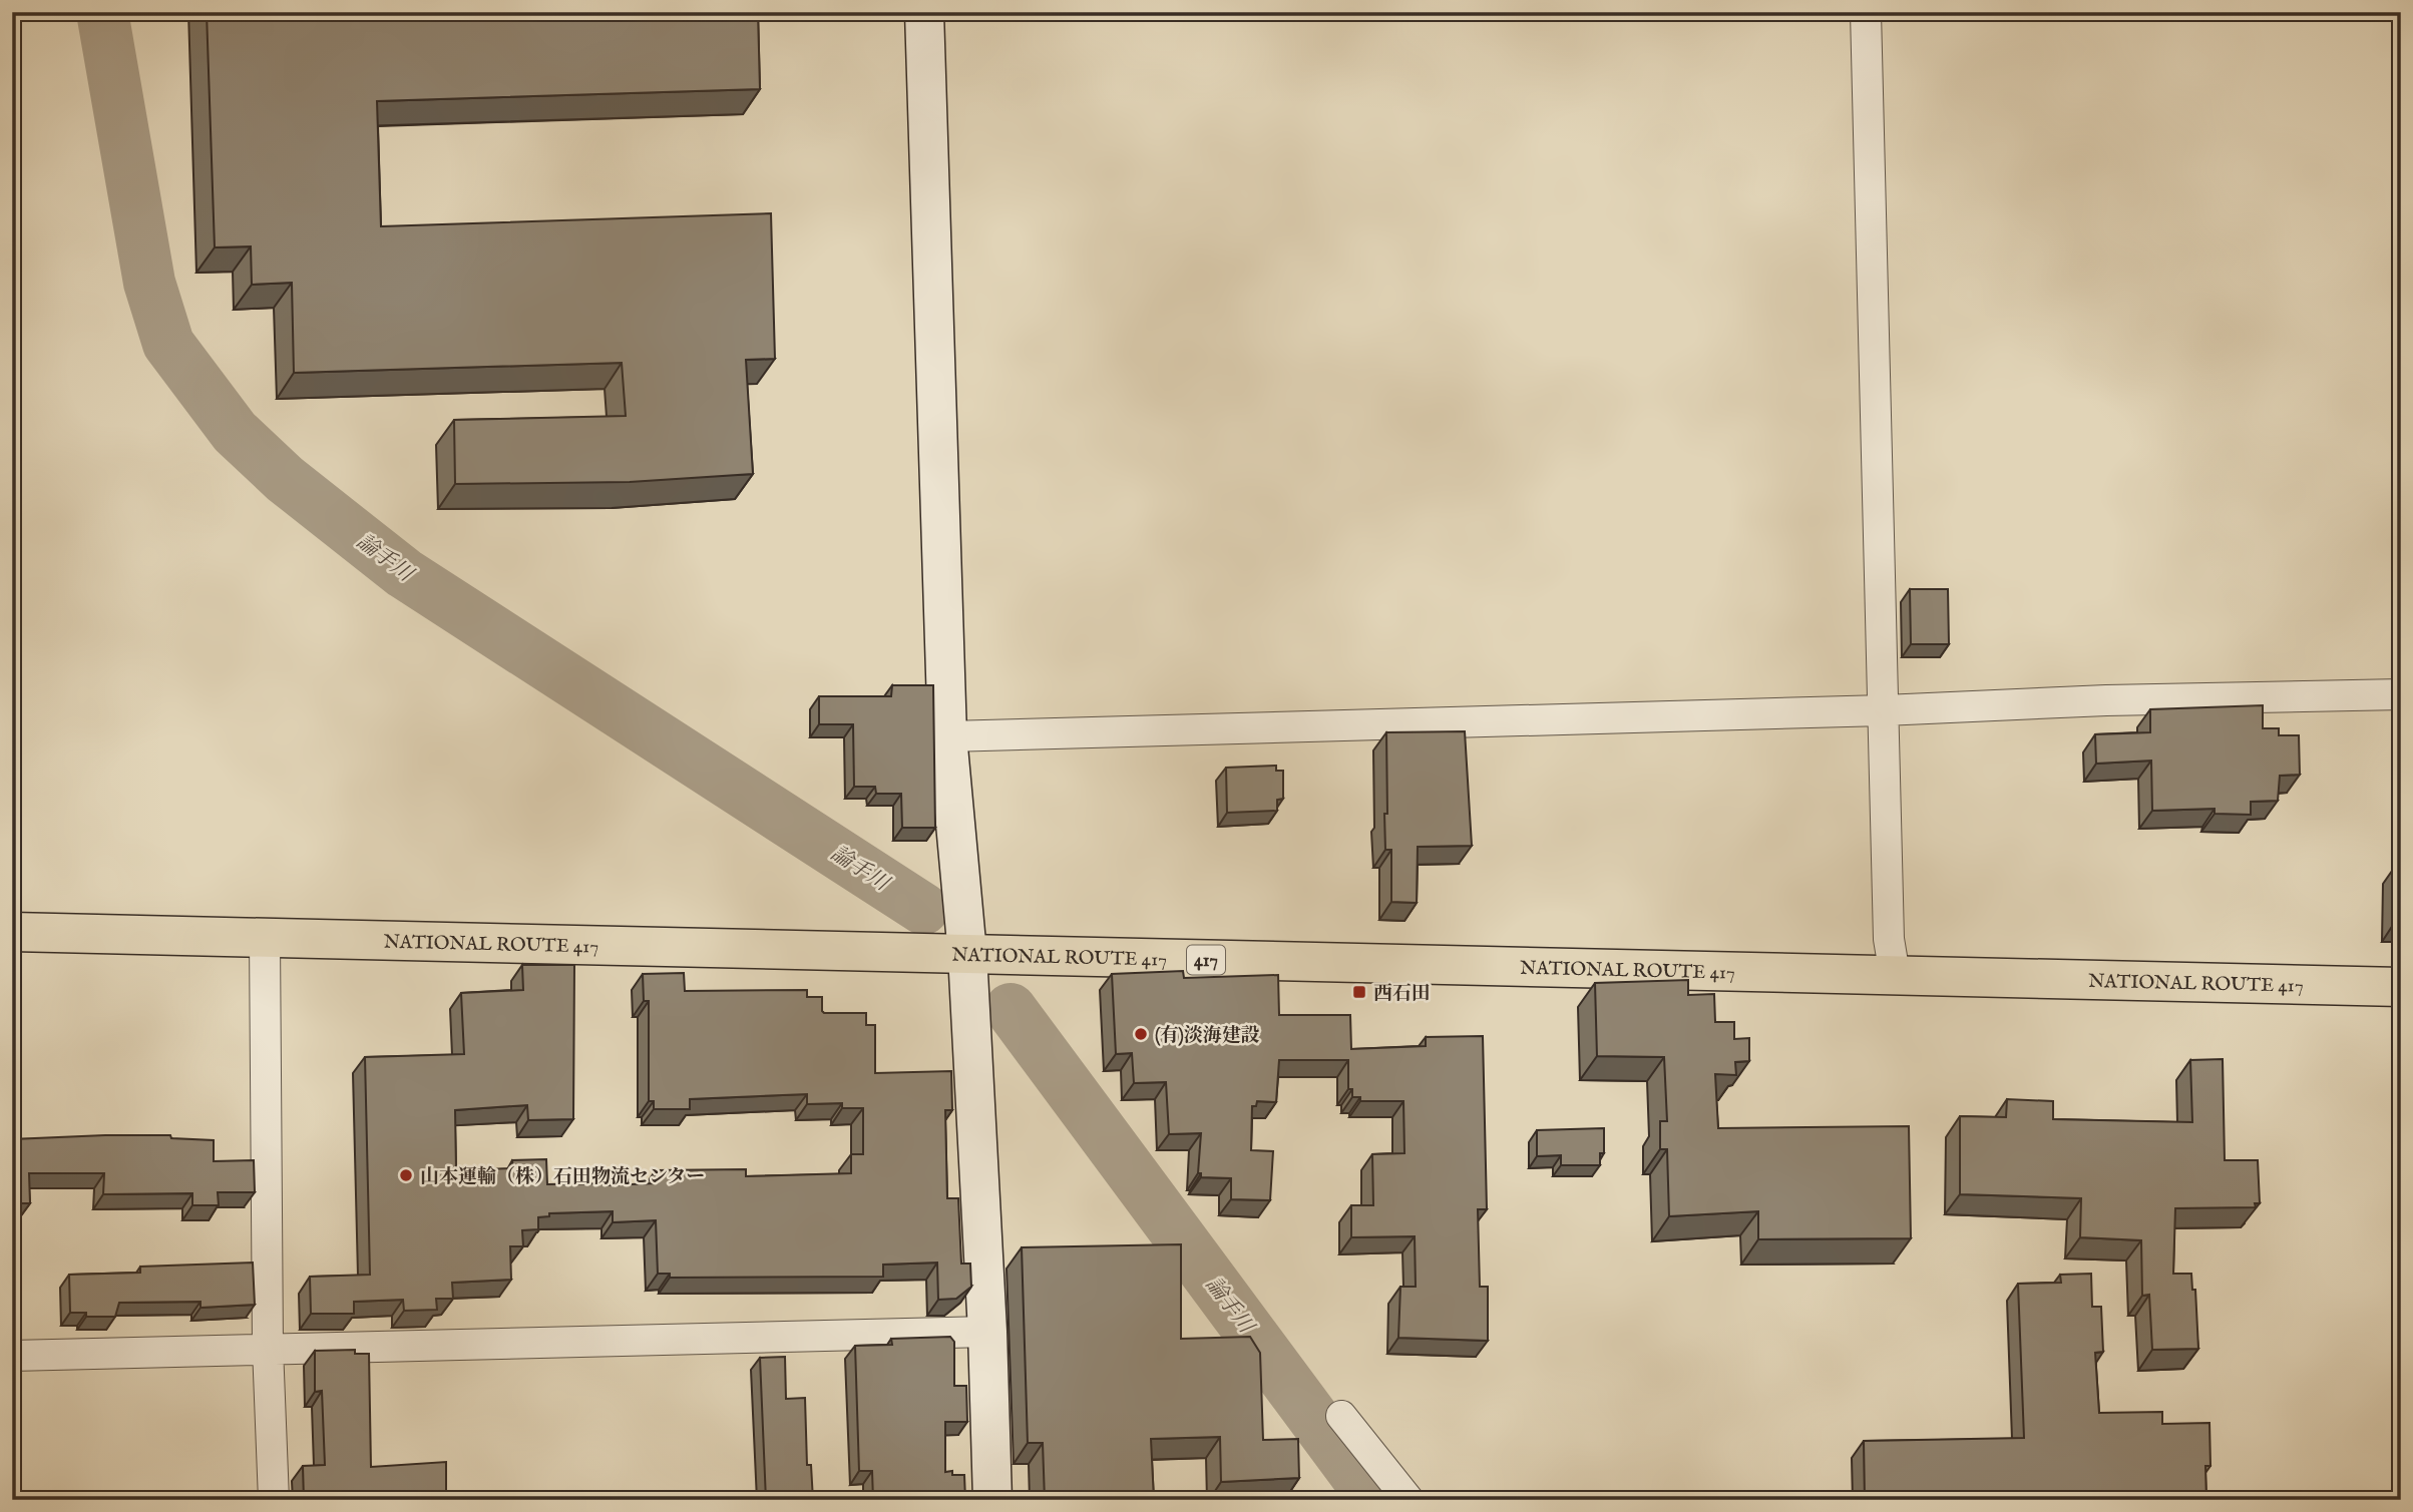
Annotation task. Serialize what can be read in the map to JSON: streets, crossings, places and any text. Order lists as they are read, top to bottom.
{
  "streets": {
    "highway": ["NATIONAL ROUTE 417", "417"]
  },
  "water": ["論手川"],
  "places": {
    "transit": ["西石田"],
    "other": ["(有)淡海建設", "山本運輸（株）石田物流センター"]
  }
}
